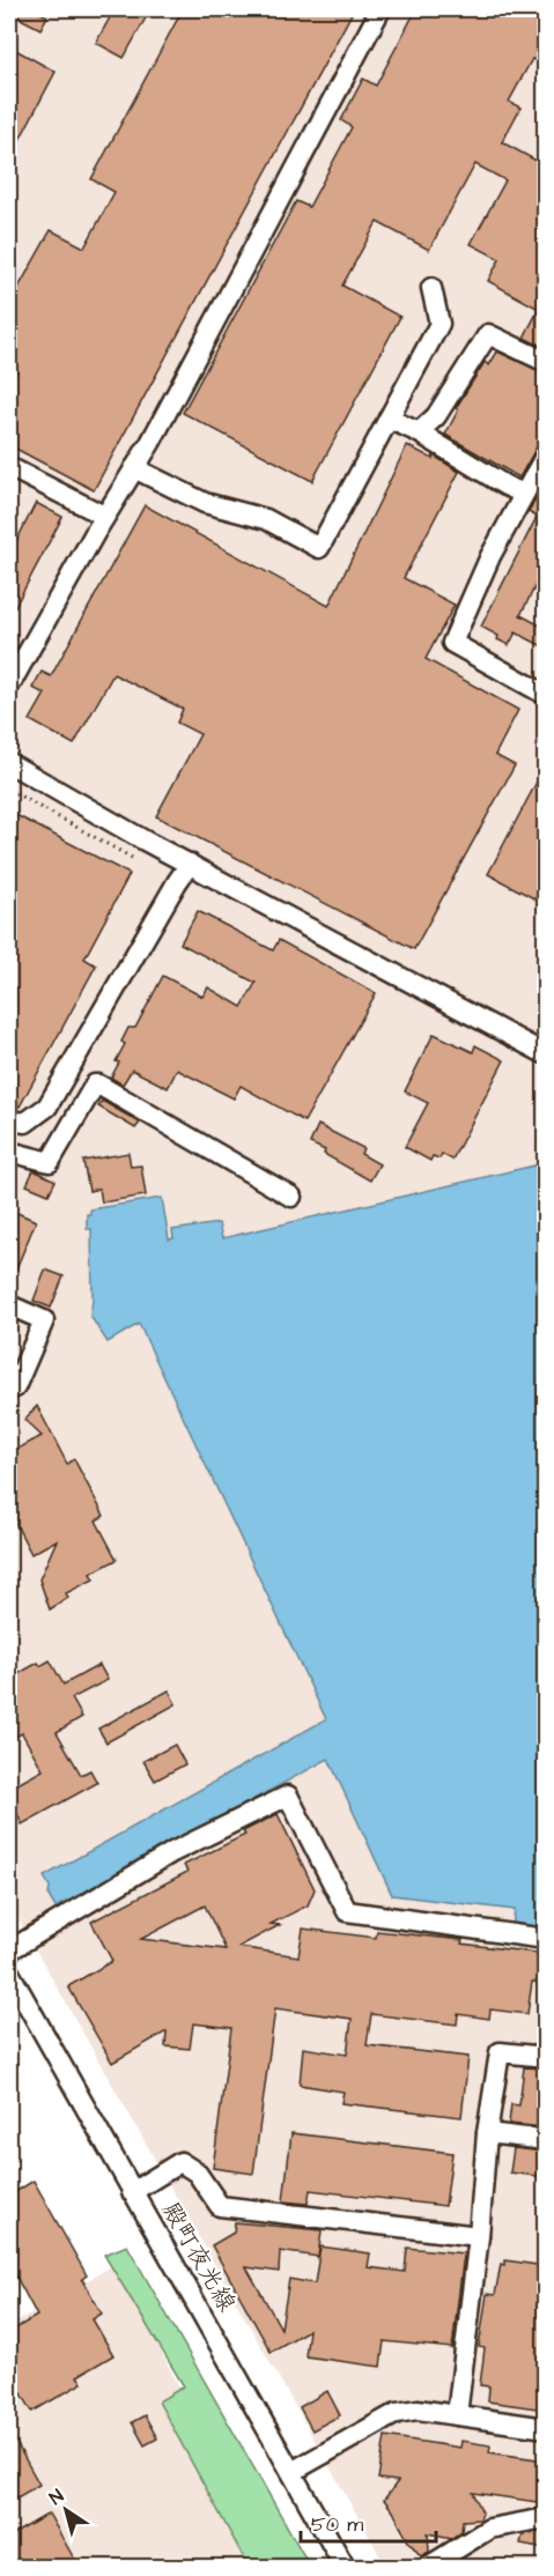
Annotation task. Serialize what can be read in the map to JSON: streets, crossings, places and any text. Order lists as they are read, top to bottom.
{
  "streets": {
    "street": ["殿町夜光線"]
  },
  "scale_bar": "50 m",
  "north": "top left"
}
